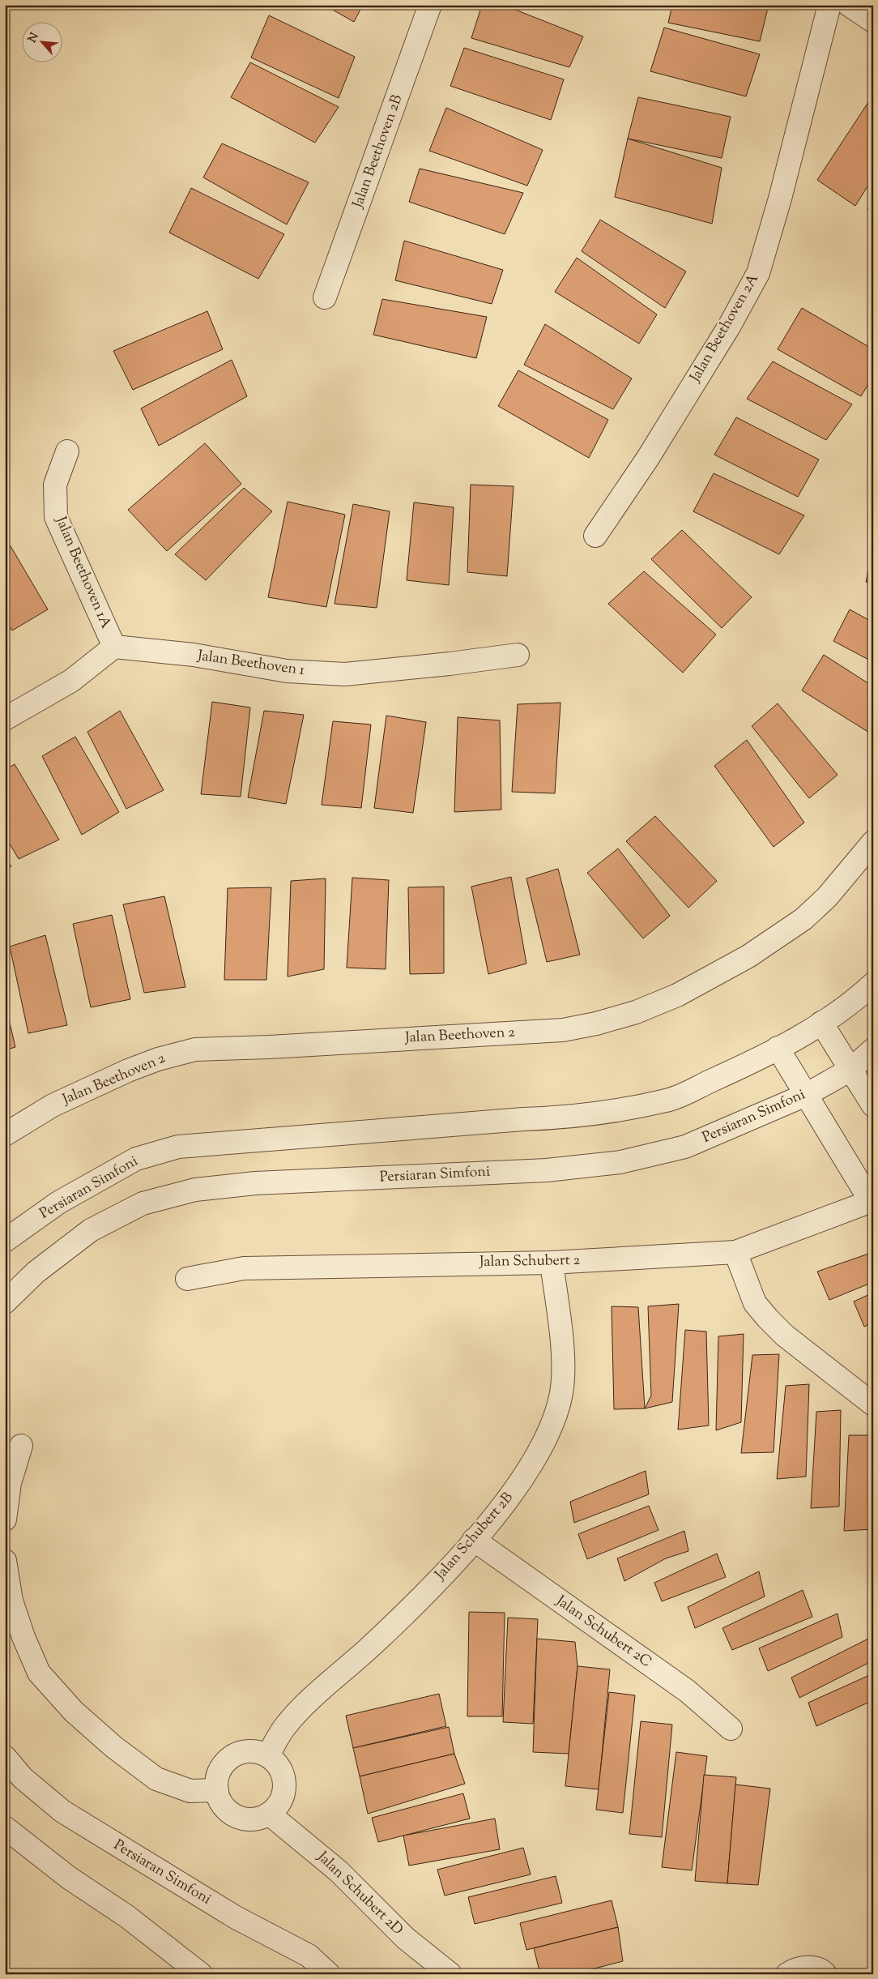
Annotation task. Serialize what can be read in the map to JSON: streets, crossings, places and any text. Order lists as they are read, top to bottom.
{
  "streets": {
    "street": [
      "Jalan Beethoven 2B",
      "Jalan Beethoven 2A",
      "Jalan Beethoven 1A",
      "Jalan Beethoven 1",
      "Jalan Beethoven 2",
      "Persiaran Simfoni",
      "Jalan Schubert 2",
      "Jalan Schubert 2B",
      "Jalan Schubert 2C",
      "Jalan Schubert 2D"
    ]
  },
  "crossings": [
    ["Jalan Beethoven 1A", "Jalan Beethoven 1"],
    ["Jalan Schubert 2", "Jalan Schubert 2B"],
    ["Jalan Schubert 2B", "Jalan Schubert 2C"],
    ["Jalan Schubert 2B", "Jalan Schubert 2D"]
  ],
  "north": "top left"
}
